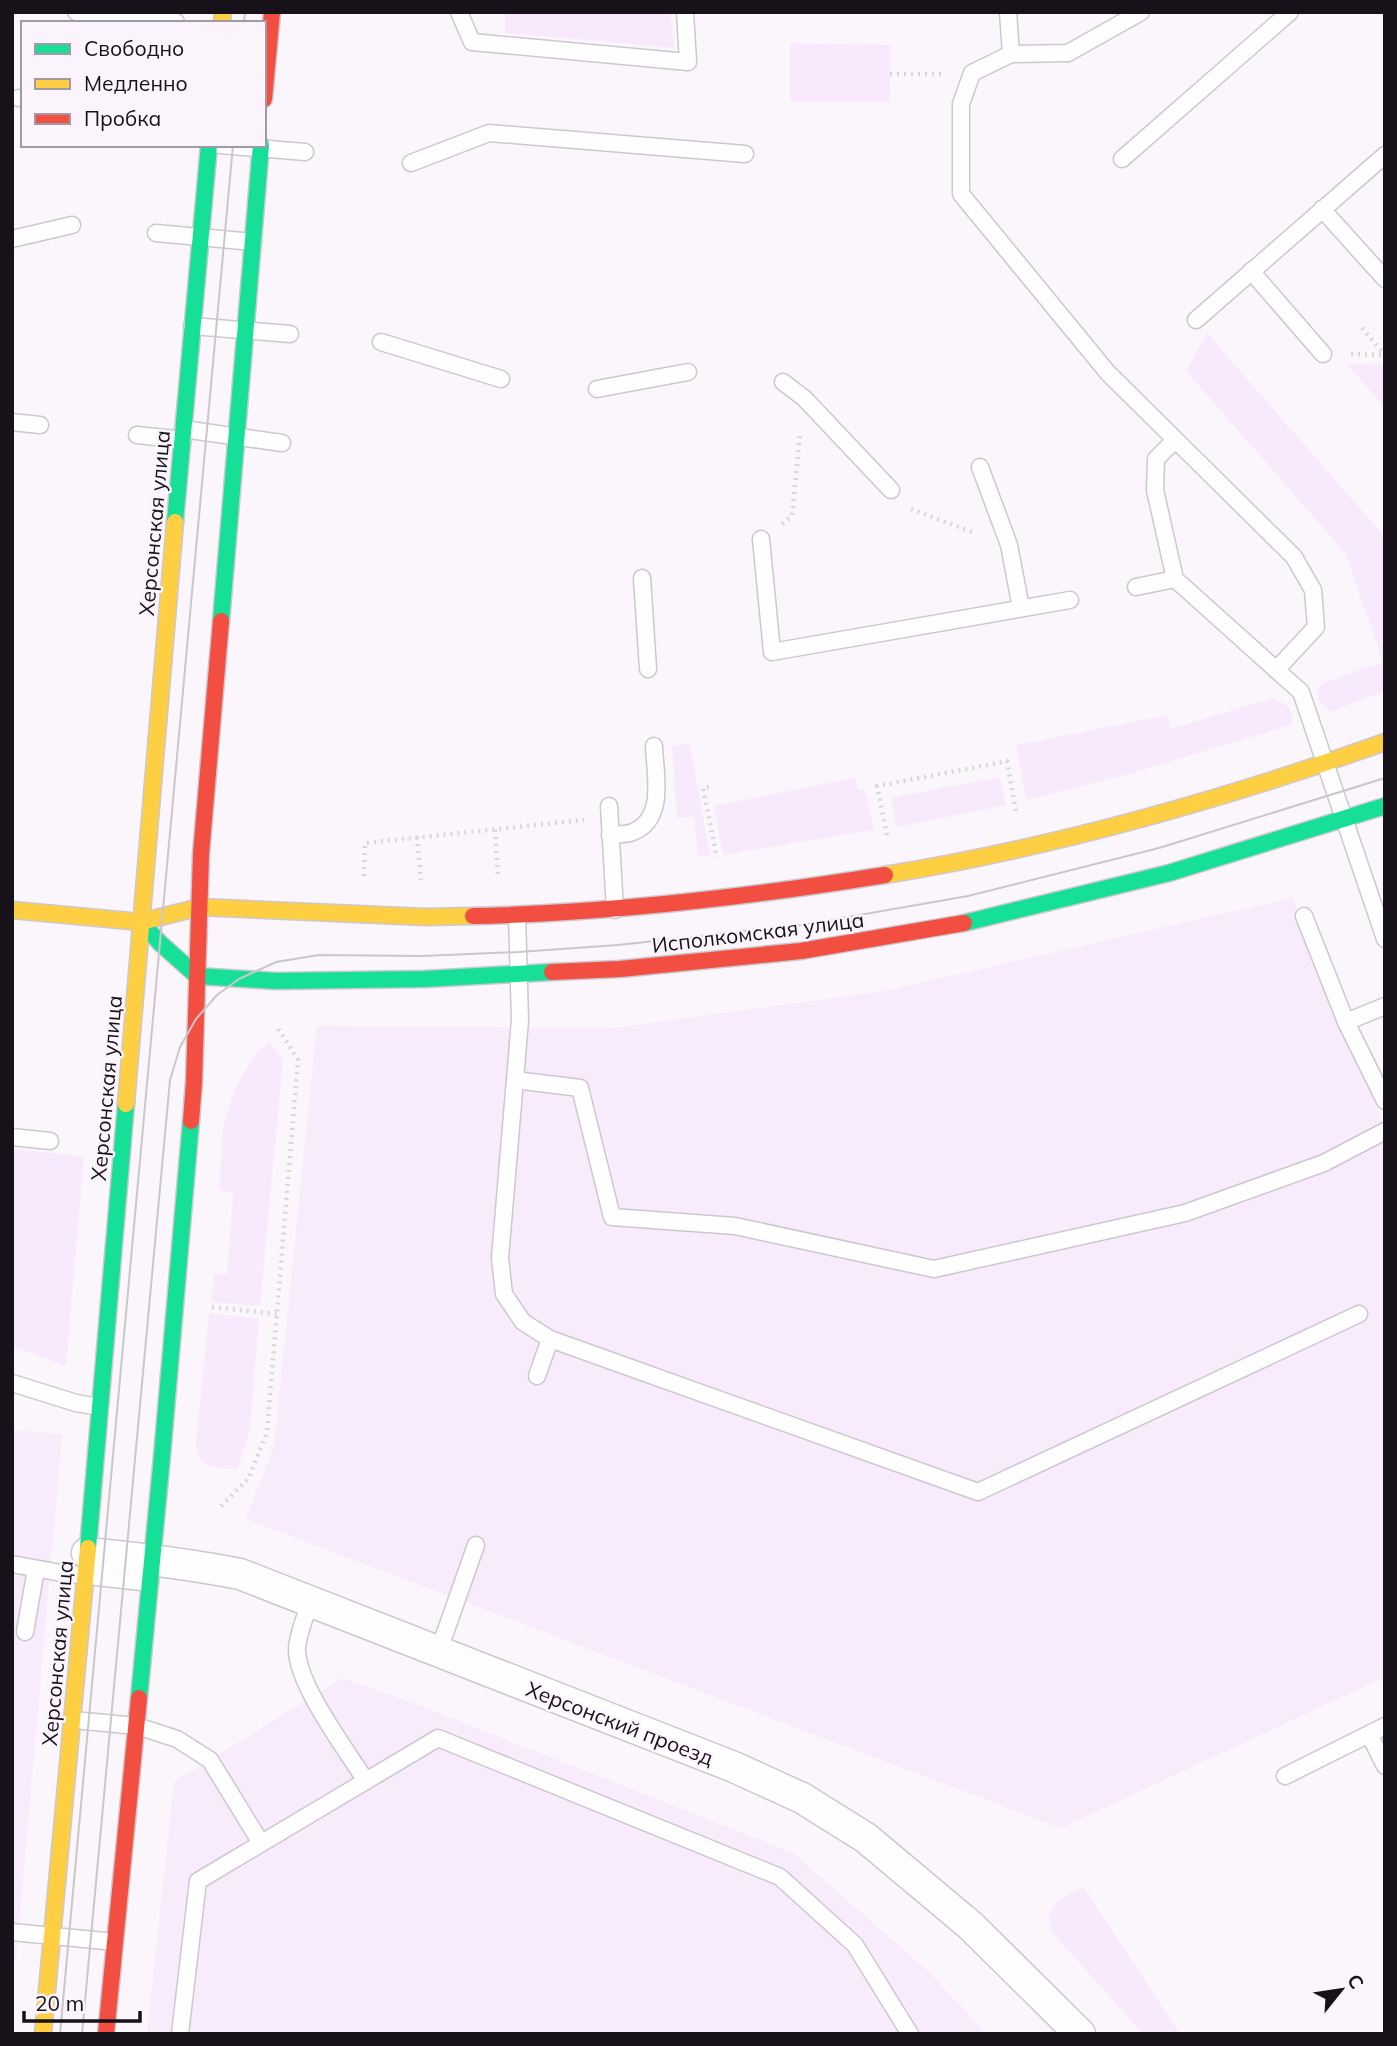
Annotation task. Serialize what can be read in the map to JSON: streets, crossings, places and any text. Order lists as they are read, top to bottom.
{
  "streets": {
    "street": ["Херсонская улица", "Исполкомская улица", "Херсонский проезд"]
  },
  "crossings": [
    ["Херсонская улица", "Исполкомская улица"],
    ["Херсонская улица", "Херсонский проезд"]
  ],
  "legend": ["Свободно", "Медленно", "Пробка"],
  "scale_bar": "20 m",
  "north": "top right"
}
